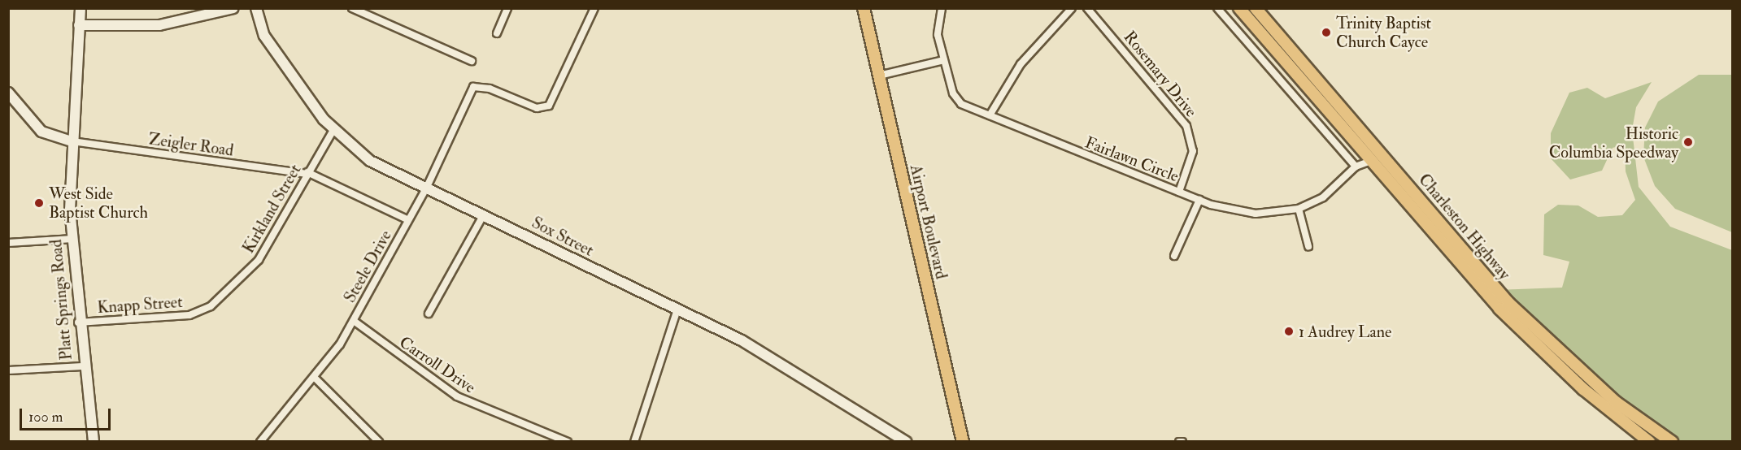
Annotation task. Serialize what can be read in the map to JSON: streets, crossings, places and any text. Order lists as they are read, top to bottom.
{
  "streets": {
    "main road": ["Airport Boulevard", "Charleston Highway"],
    "street": [
      "Rosemary Drive",
      "Zeigler Road",
      "Fairlawn Circle",
      "Kirkland Street",
      "Sox Street",
      "Steele Drive",
      "Platt Springs Road",
      "Knapp Street",
      "Carroll Drive"
    ]
  },
  "crossings": [
    ["Rosemary Drive", "Fairlawn Circle"],
    ["Zeigler Road", "Kirkland Street"],
    ["Zeigler Road", "Steele Drive"],
    ["Zeigler Road", "Platt Springs Road"],
    ["Fairlawn Circle", "Charleston Highway"],
    ["Kirkland Street", "Sox Street"],
    ["Kirkland Street", "Knapp Street"],
    ["Sox Street", "Steele Drive"],
    ["Steele Drive", "Carroll Drive"],
    ["Platt Springs Road", "Knapp Street"]
  ],
  "places": [
    "Trinity Baptist Church Cayce",
    "Historic Columbia Speedway",
    "West Side Baptist Church",
    "1 Audrey Lane"
  ],
  "scale_bar": "100 m"
}
